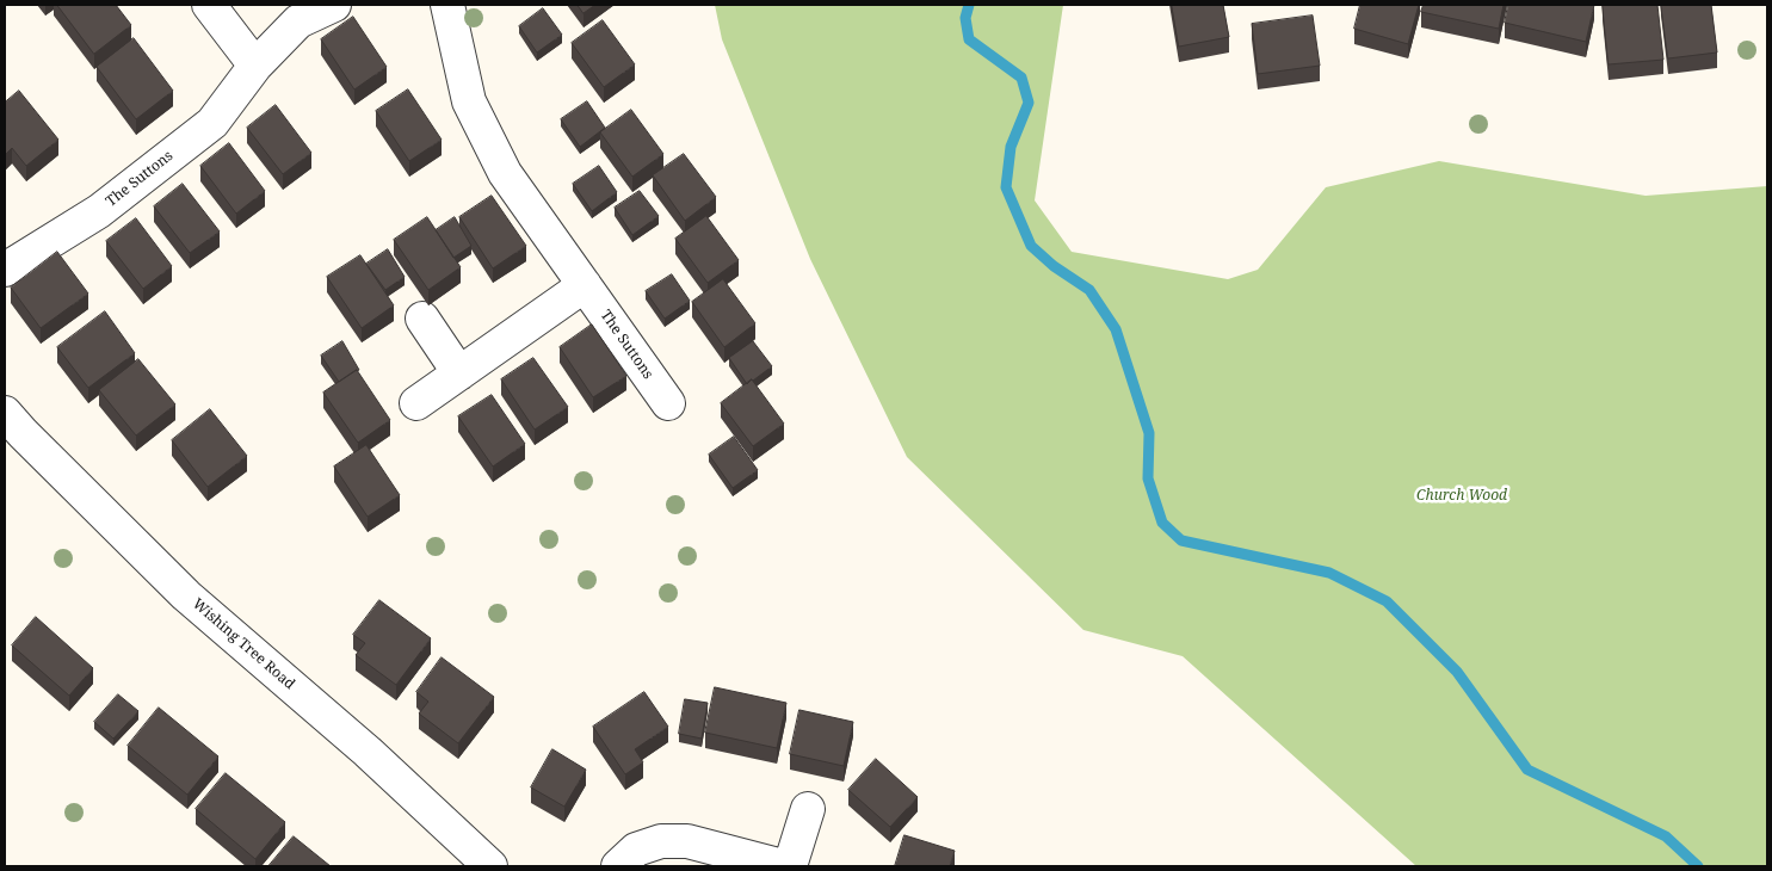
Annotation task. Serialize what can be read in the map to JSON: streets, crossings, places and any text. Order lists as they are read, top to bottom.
{
  "streets": {
    "street": ["The Suttons", "Wishing Tree Road"]
  },
  "parks": ["Church Wood"]
}
